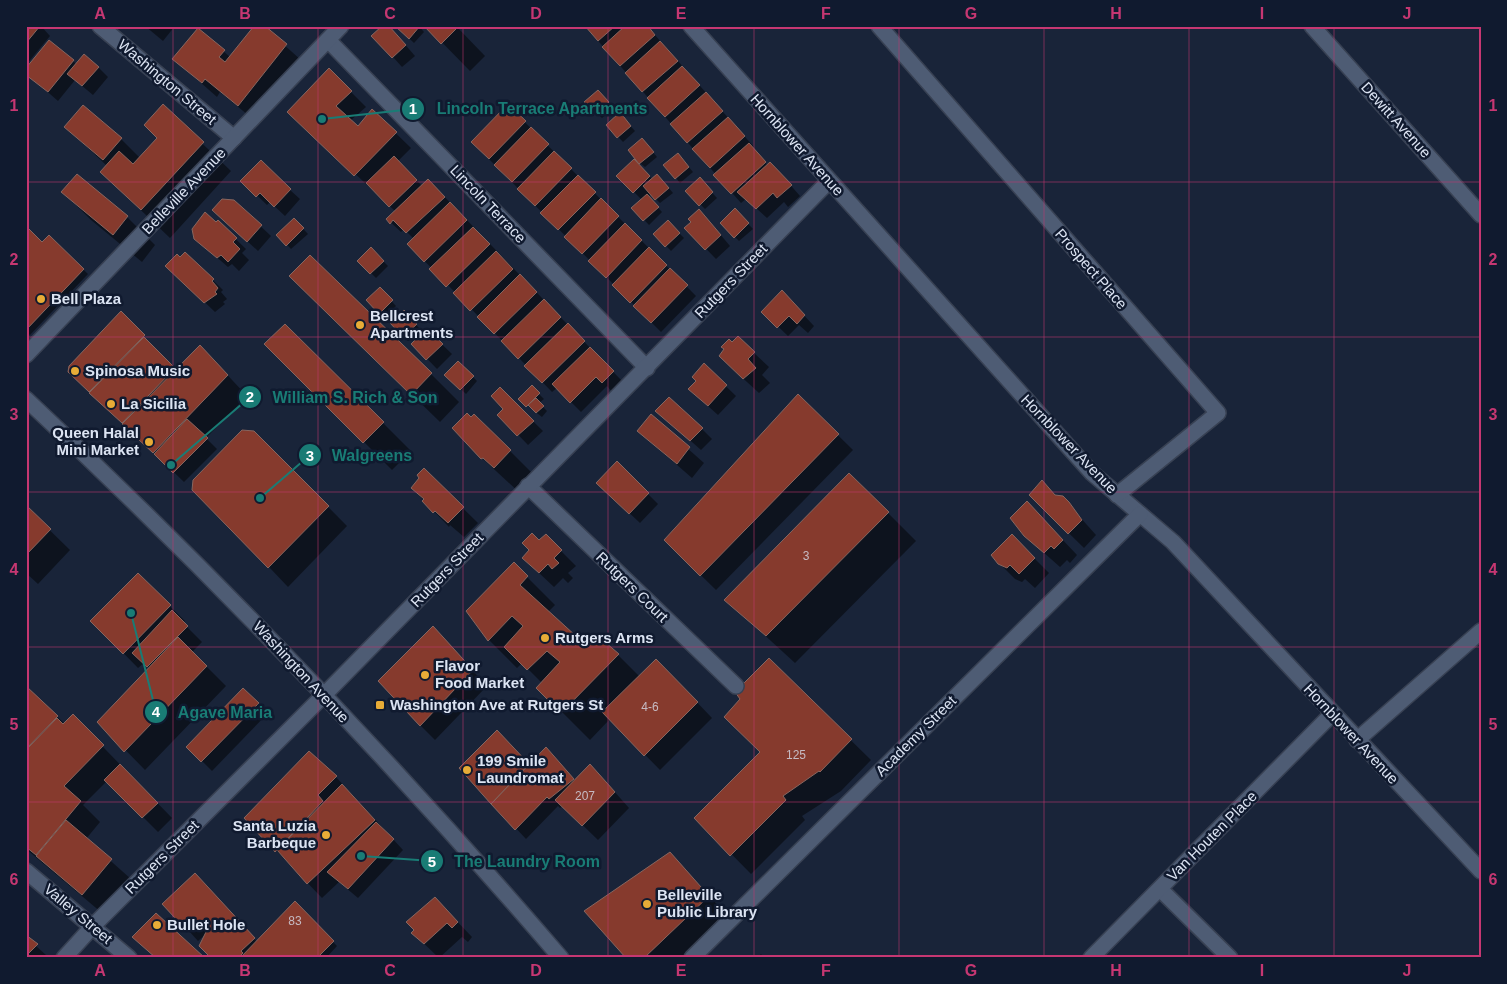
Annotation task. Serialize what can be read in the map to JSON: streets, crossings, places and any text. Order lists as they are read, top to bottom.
{
  "streets": {
    "street": [
      "Washington Street",
      "Dewitt Avenue",
      "Hornblower Avenue",
      "Belleville Avenue",
      "Lincoln Terrace",
      "Prospect Place",
      "Rutgers Street",
      "Rutgers Court",
      "Washington Avenue",
      "Academy Street",
      "Van Houten Place",
      "Valley Street"
    ]
  },
  "crossings": [
    ["Washington Street", "Belleville Avenue"],
    ["Hornblower Avenue", "Prospect Place"],
    ["Hornblower Avenue", "Rutgers Street"],
    ["Hornblower Avenue", "Academy Street"],
    ["Hornblower Avenue", "Van Houten Place"],
    ["Belleville Avenue", "Lincoln Terrace"],
    ["Lincoln Terrace", "Rutgers Street"],
    ["Rutgers Street", "Rutgers Court"],
    ["Rutgers Street", "Washington Avenue"],
    ["Rutgers Street", "Valley Street"]
  ],
  "places": {
    "other": [
      "Lincoln Terrace Apartments",
      "Bell Plaza",
      "Bellcrest Apartments",
      "Spinosa Music",
      "La Sicilia",
      "Queen Halal Mini Market",
      "William S. Rich & Son",
      "Walgreens",
      "Agave Maria",
      "Rutgers Arms",
      "Flavor Food Market",
      "199 Smile Laundromat",
      "Santa Luzia Barbeque",
      "The Laundry Room",
      "Belleville Public Library",
      "Bullet Hole"
    ],
    "transit": ["Washington Ave at Rutgers St"]
  },
  "house_numbers": [
    "3",
    "4-6",
    "125",
    "207",
    "83"
  ],
  "grid": {
    "columns": [
      "A",
      "B",
      "C",
      "D",
      "E",
      "F",
      "G",
      "H",
      "I",
      "J"
    ],
    "rows": [
      "1",
      "2",
      "3",
      "4",
      "5",
      "6"
    ]
  }
}
